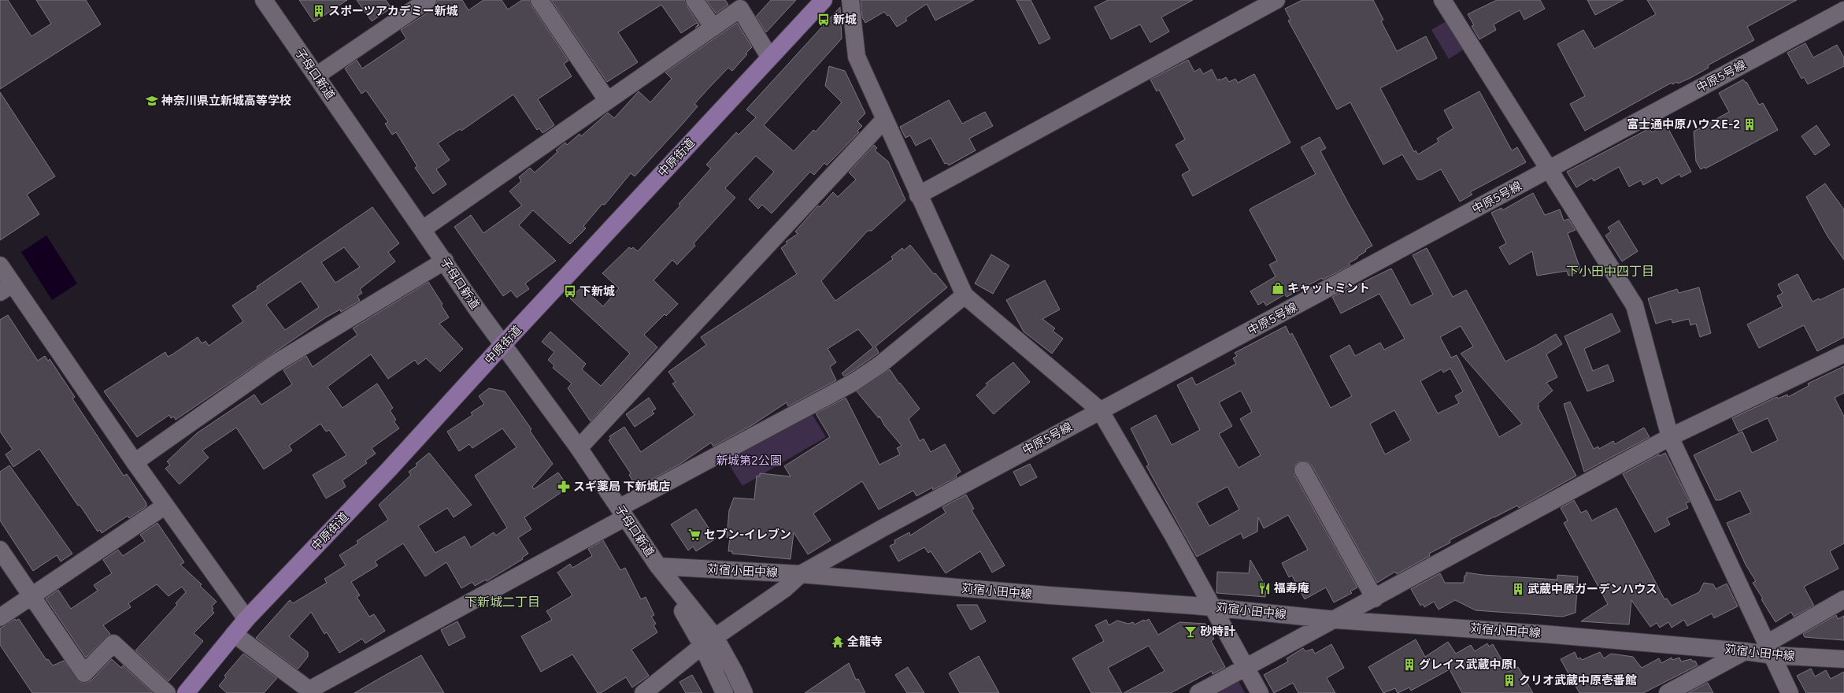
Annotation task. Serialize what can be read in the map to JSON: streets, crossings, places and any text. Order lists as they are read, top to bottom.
{
  "streets": {
    "main road": ["中原街道"],
    "street": ["子母口新道", "中原5号線", "苅宿小田中線"]
  },
  "crossings": [
    ["子母口新道", "中原5号線"],
    ["子母口新道", "中原街道"],
    ["子母口新道", "苅宿小田中線"],
    ["中原5号線", "苅宿小田中線"]
  ],
  "districts": ["下小田中四丁目", "下新城二丁目"],
  "parks": ["新城第2公園"],
  "places": {
    "building": [
      "スポーツアカデミー新城",
      "富士通中原ハウスE-2",
      "武蔵中原ガーデンハウス",
      "グレイス武蔵中原I",
      "クリオ武蔵中原壱番館"
    ],
    "bus stop": ["新城", "下新城"],
    "school or university": ["神奈川県立新城高等学校"],
    "shop": ["キャットミント"],
    "pharmacy": ["スギ薬局 下新城店"],
    "supermarket": ["セブン-イレブン"],
    "restaurant": ["福寿庵"],
    "bar": ["砂時計"],
    "temple": ["全龍寺"]
  }
}
